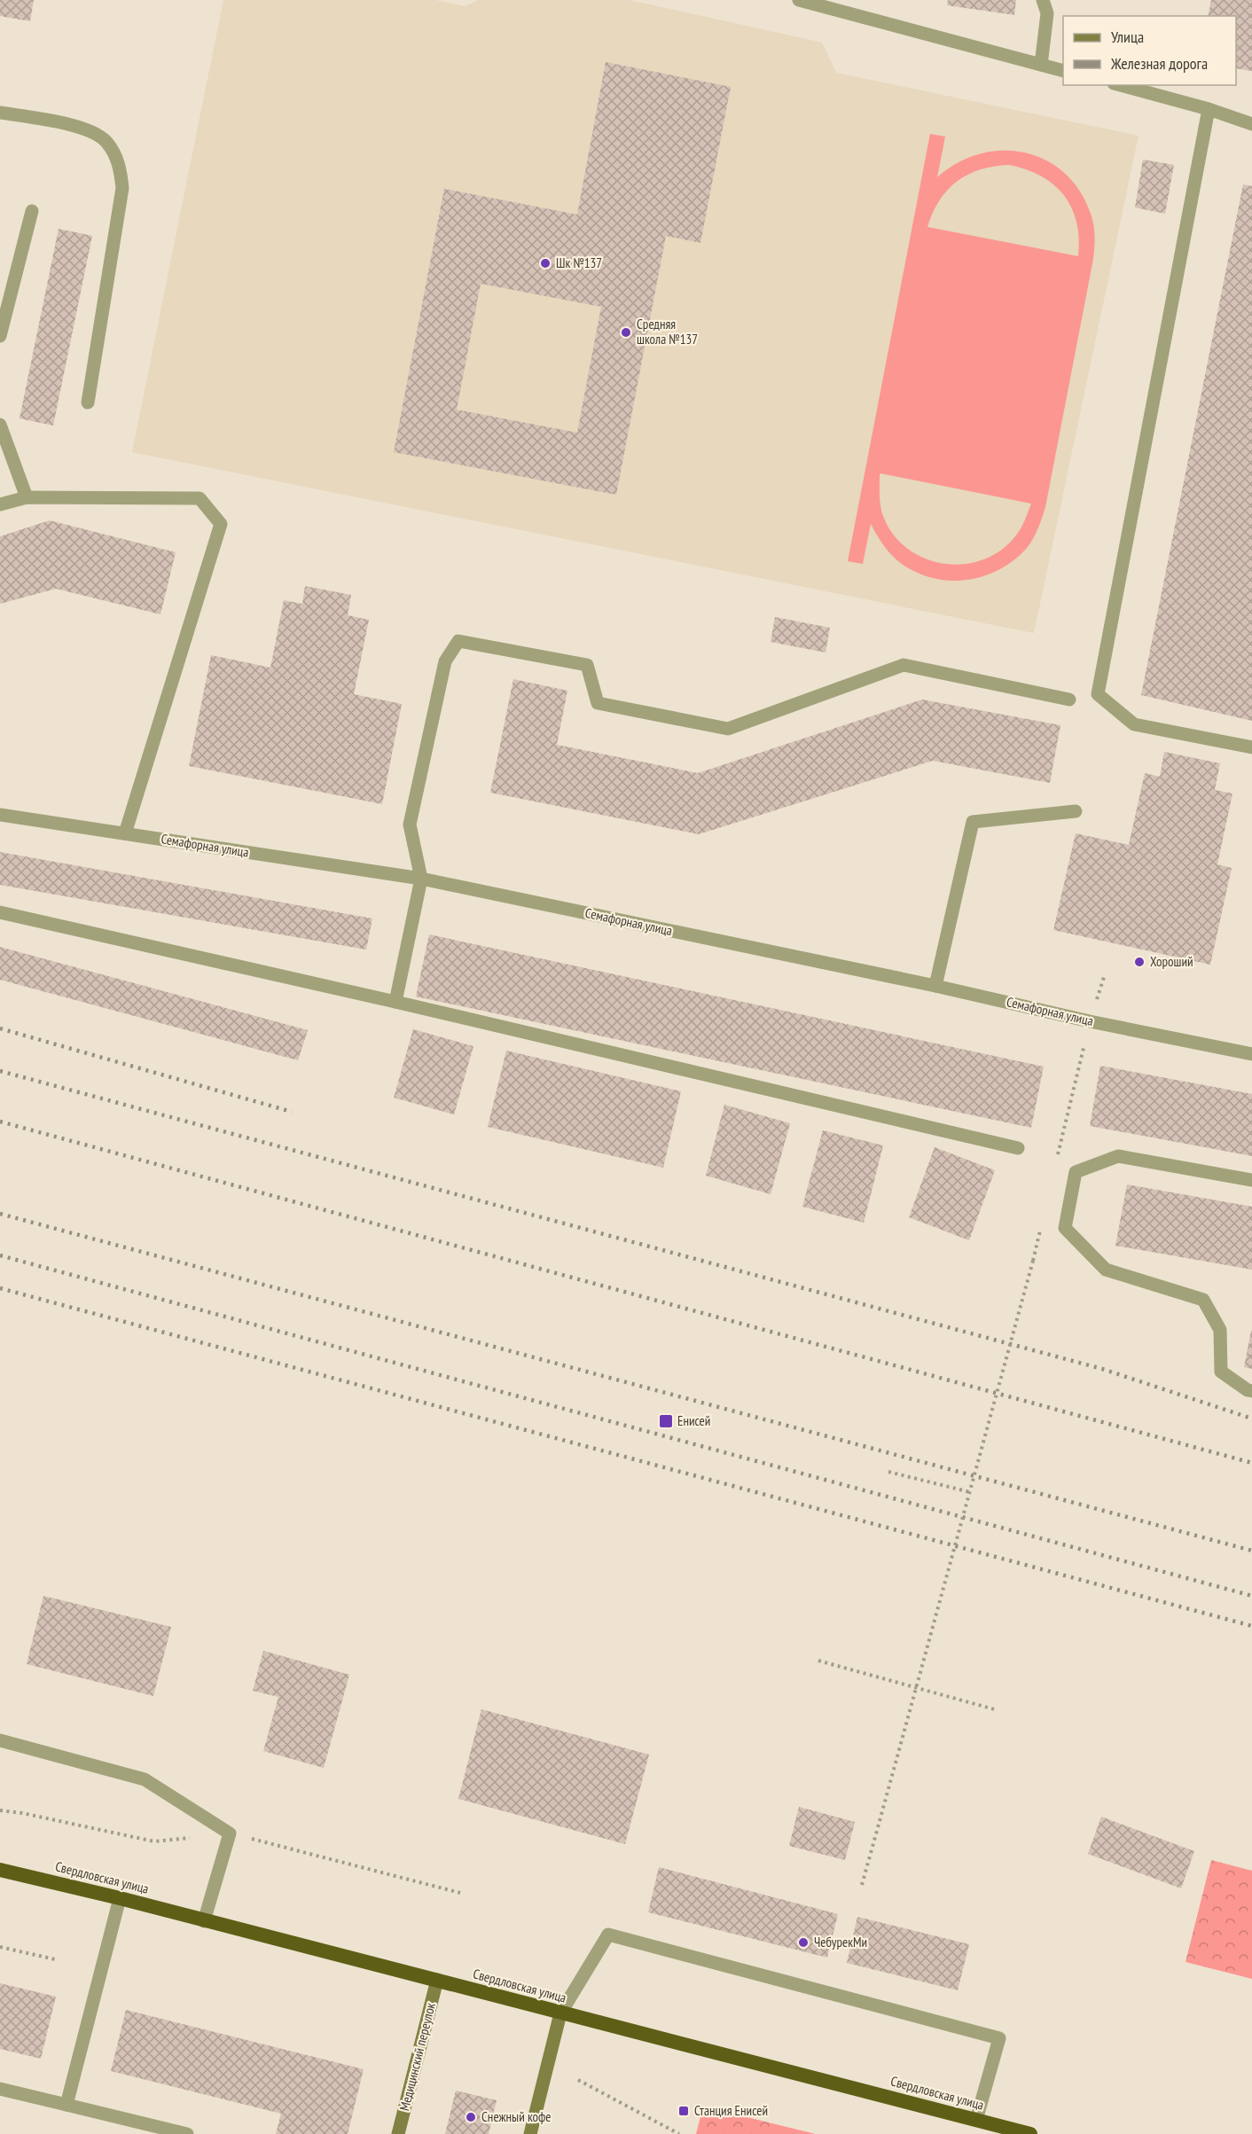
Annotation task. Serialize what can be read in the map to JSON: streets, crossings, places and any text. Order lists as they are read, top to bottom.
{
  "streets": {
    "highway": ["Свердловская улица"],
    "main road": ["Медицинский переулок"],
    "street": ["Семафорная улица"]
  },
  "crossings": [
    ["Свердловская улица", "Медицинский переулок"]
  ],
  "places": {
    "other": [
      "Шк №137",
      "Средняя школа №137",
      "Хороший",
      "ЧебурекМи",
      "Снежный кофе"
    ],
    "transit": ["Енисей", "Станция Енисей"]
  },
  "legend": ["Улица", "Железная дорога"]
}
